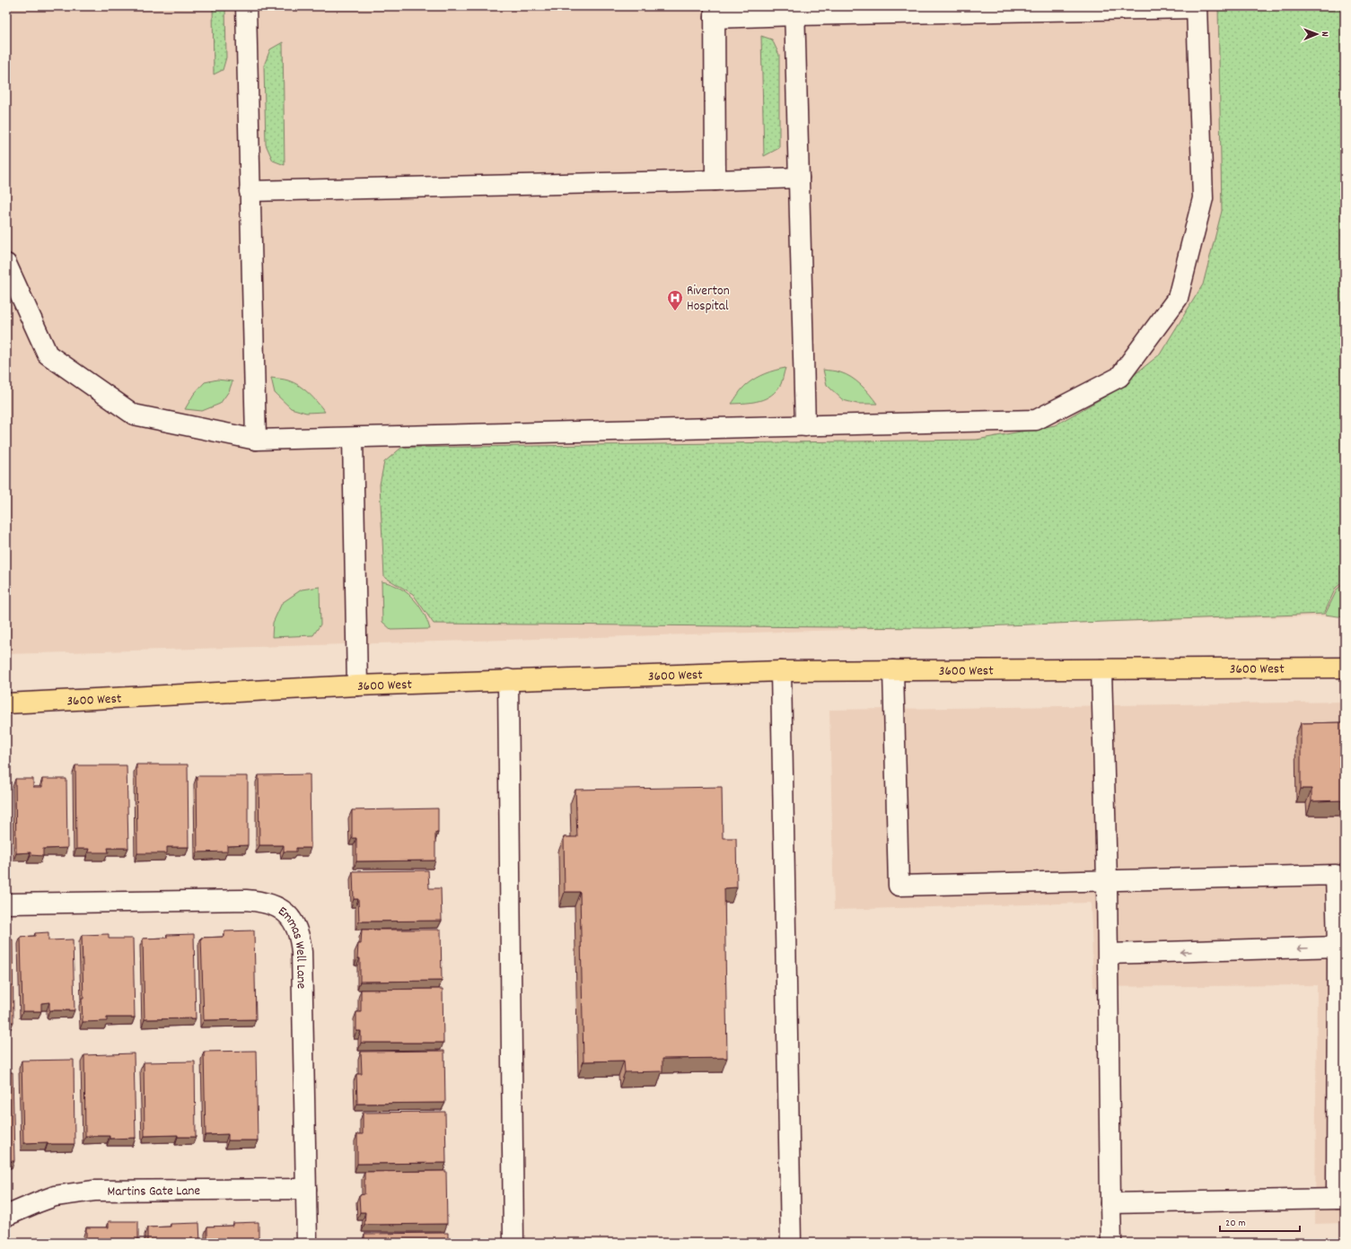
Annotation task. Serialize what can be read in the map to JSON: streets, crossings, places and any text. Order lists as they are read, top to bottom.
{
  "streets": {
    "main road": ["3600 West"],
    "street": ["Emmas Well Lane", "Martins Gate Lane"]
  },
  "crossings": [
    ["Emmas Well Lane", "Martins Gate Lane"]
  ],
  "places": {
    "hospital": ["Riverton Hospital"]
  },
  "scale_bar": "20 m",
  "north": "right"
}
